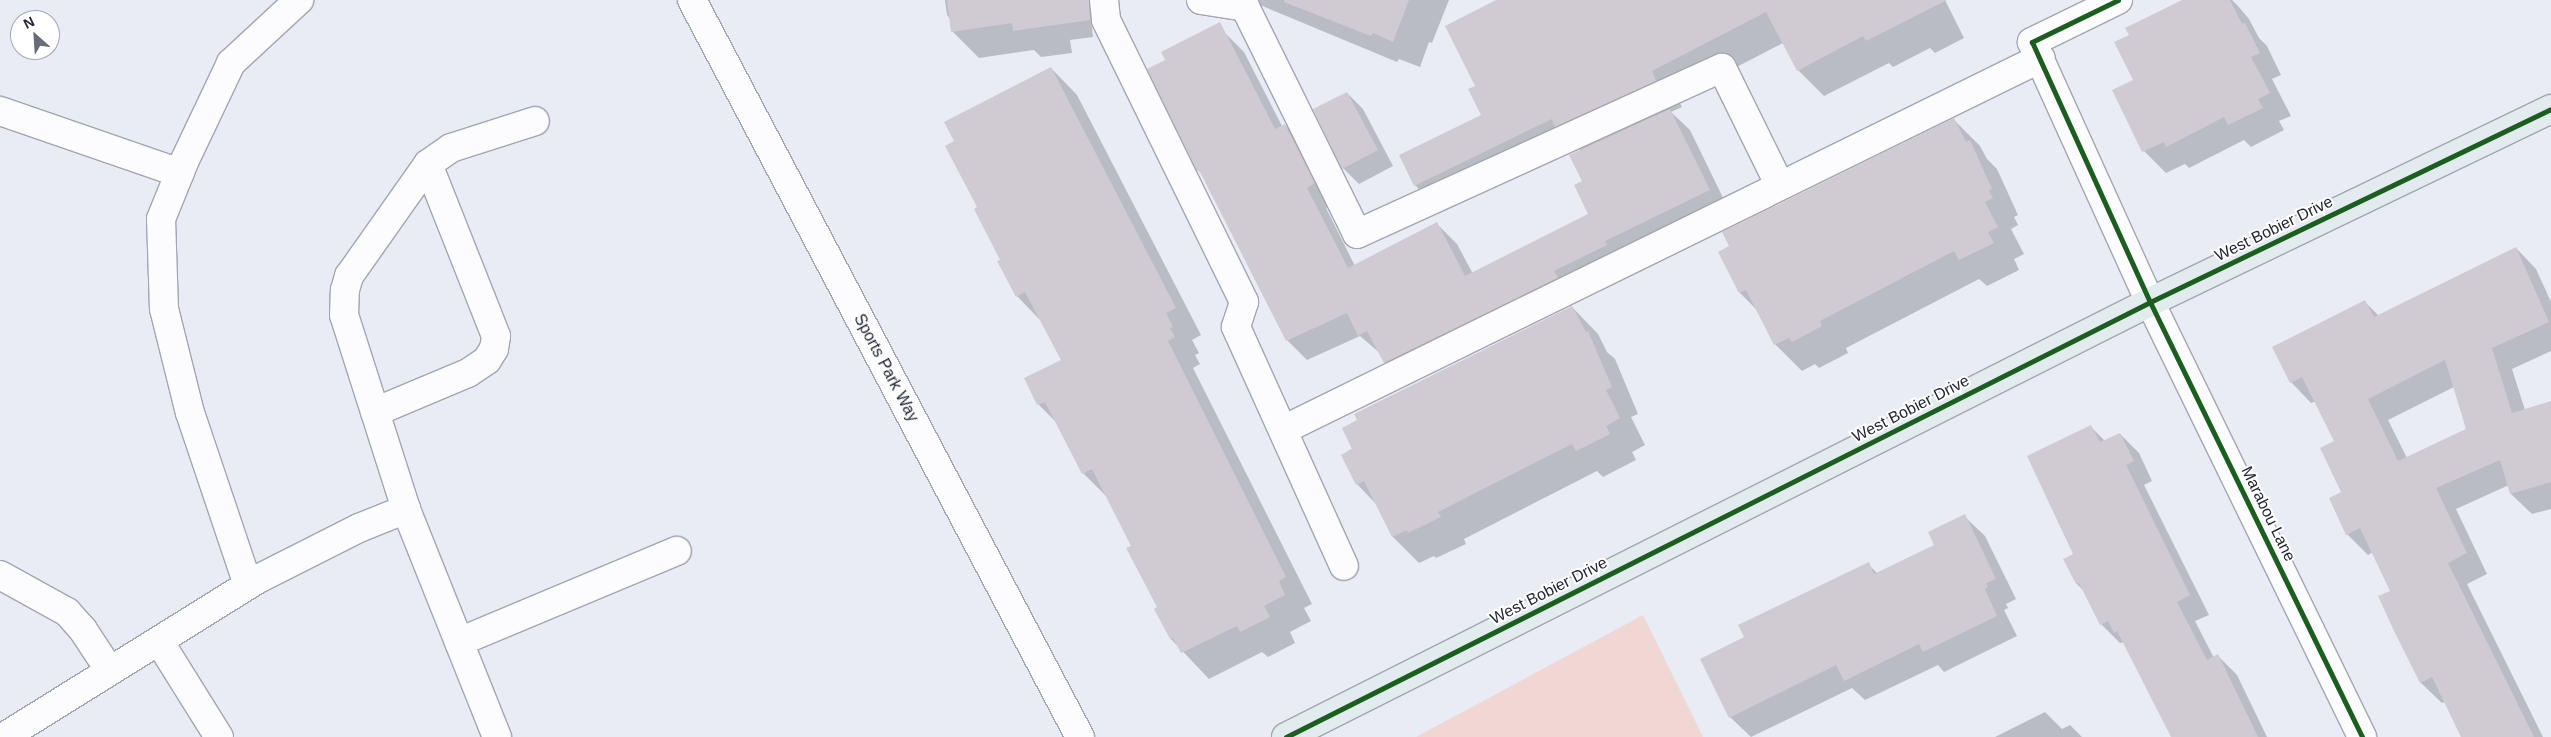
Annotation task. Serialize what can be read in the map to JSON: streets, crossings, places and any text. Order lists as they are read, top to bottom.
{
  "streets": {
    "main road": ["West Bobier Drive"],
    "street": ["Sports Park Way", "Marabou Lane"]
  },
  "crossings": [
    ["West Bobier Drive", "Marabou Lane"]
  ],
  "north": "top left"
}
